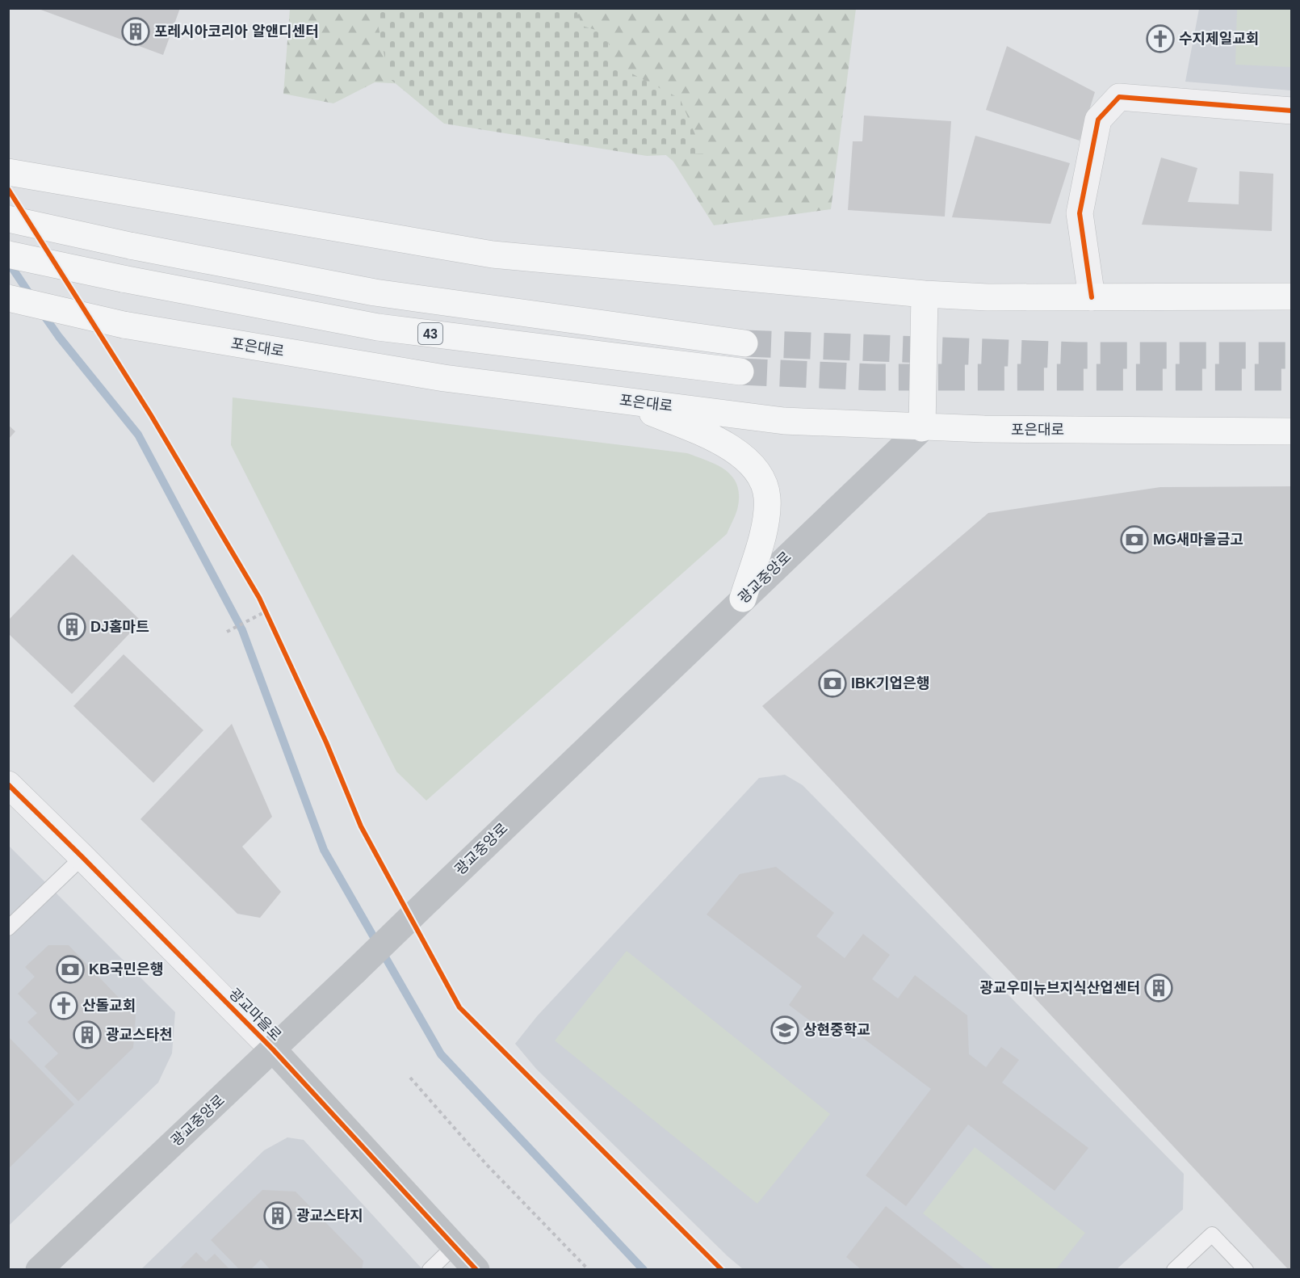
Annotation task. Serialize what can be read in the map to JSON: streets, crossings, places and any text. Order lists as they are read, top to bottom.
{
  "streets": {
    "main road": [
      "43",
      "포은대로",
      "광교중앙로",
      "광교마을로"
    ]
  },
  "crossings": [
    ["포은대로", "광교중앙로"],
    ["광교중앙로", "광교마을로"]
  ],
  "places": {
    "building": [
      "포레시아코리아 알앤디센터",
      "DJ홈마트",
      "광교우미뉴브지식산업센터",
      "광교스타천",
      "광교스타지"
    ],
    "church": ["수지제일교회", "산돌교회"],
    "bank": ["MG새마을금고", "IBK기업은행", "KB국민은행"],
    "school or university": ["상현중학교"]
  }
}
